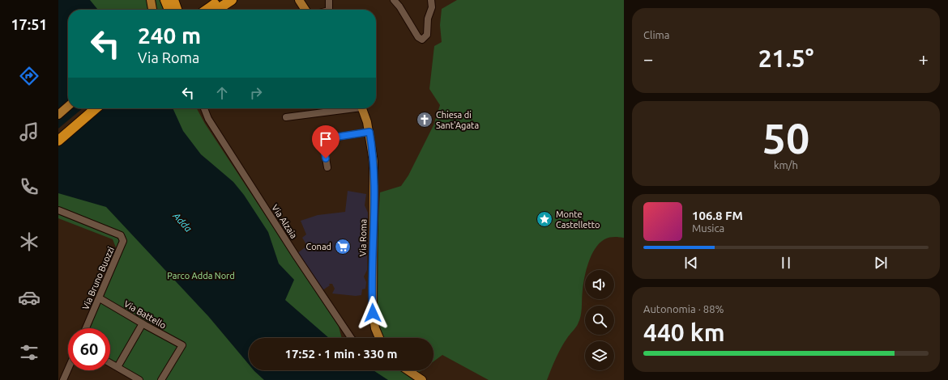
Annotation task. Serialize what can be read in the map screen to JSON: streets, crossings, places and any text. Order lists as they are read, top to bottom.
{
  "streets": {
    "main road": ["Via Roma"],
    "street": ["Via Alzaia", "Via Bruno Buozzi", "Via Battello"]
  },
  "crossings": [
    ["Via Bruno Buozzi", "Via Battello"]
  ],
  "water": ["Adda"],
  "parks": ["Parco Adda Nord"],
  "places": {
    "church": ["Chiesa di Sant'Agata"],
    "place": ["Monte Castelletto"],
    "supermarket": ["Conad"]
  },
  "page": {
    "tabs": "17:51",
    "tile": [
      "Clima",
      ["50", "km/h"],
      ["Autonomia · 88%", "440 km"]
    ],
    "turn": ["240 m", "Via Roma"],
    "heat": ["−", "21.5°", "+"],
    "song": ["106.8 FM", "Musica"],
    "limit": "60",
    "trip": "17:52 · 1 min · 330 m"
  }
}
